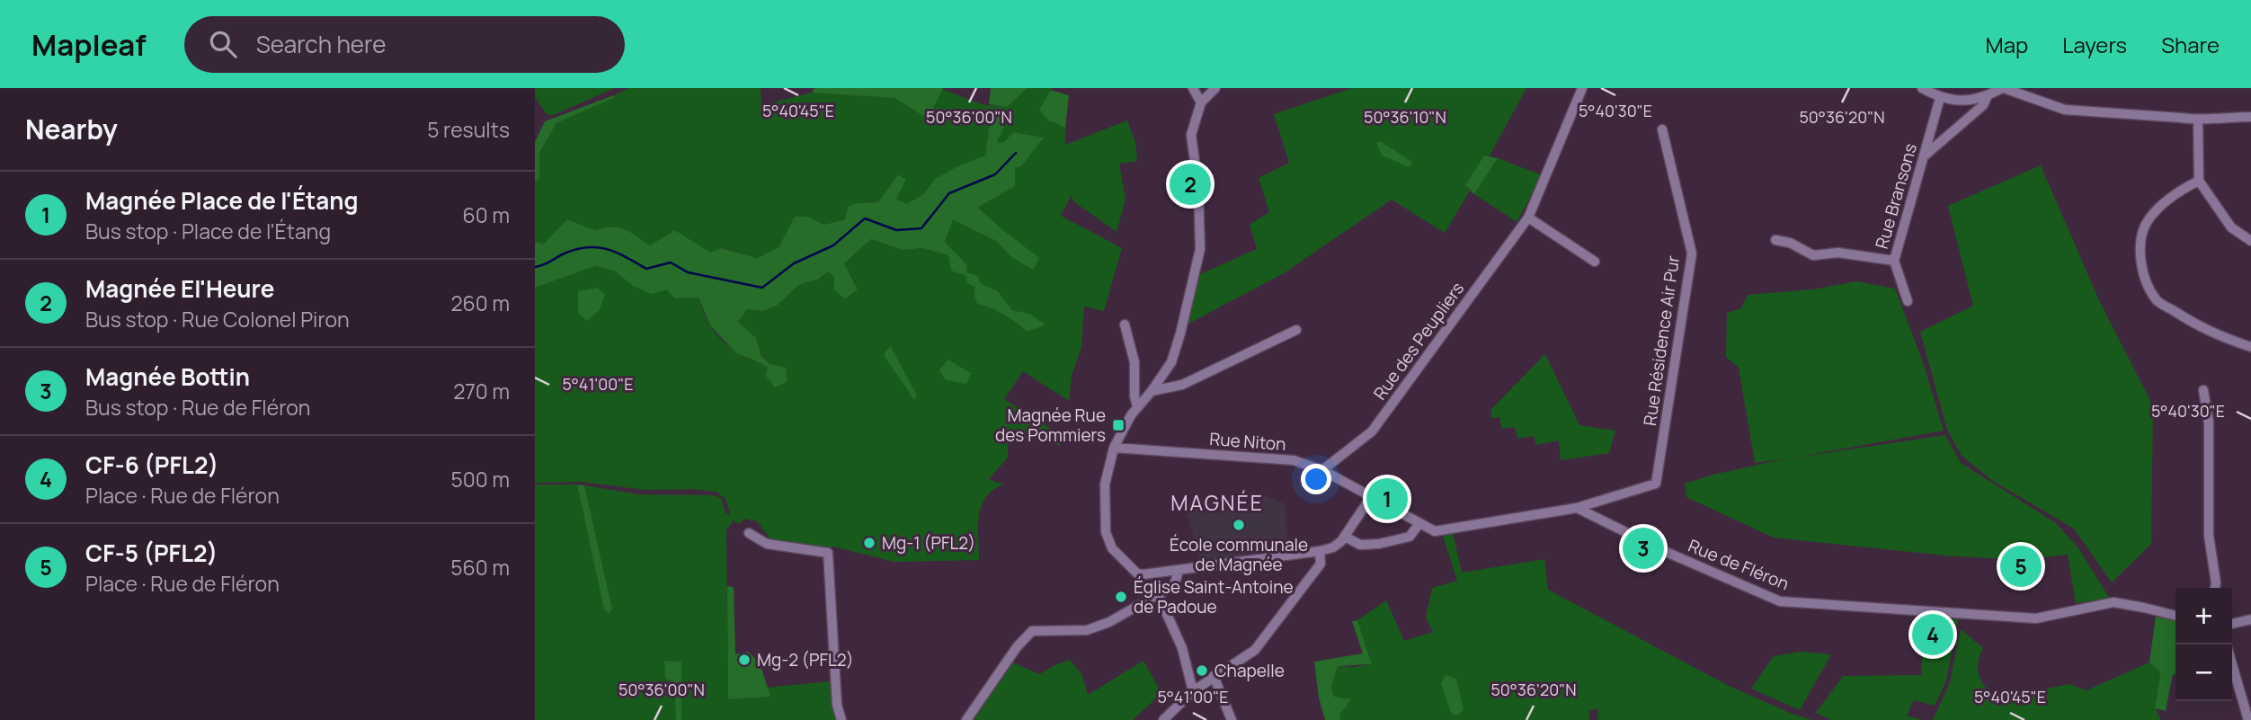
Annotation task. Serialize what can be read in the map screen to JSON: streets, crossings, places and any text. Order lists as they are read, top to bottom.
{
  "streets": {
    "street": [
      "Rue Bransons",
      "Rue des Peupliers",
      "Rue Résidence Air Pur",
      "Rue Niton",
      "Rue de Fléron"
    ]
  },
  "crossings": [
    ["Rue des Peupliers", "Rue Niton"],
    ["Rue Résidence Air Pur", "Rue de Fléron"]
  ],
  "districts": ["MAGNÉE"],
  "places": {
    "transit": ["Magnée Rue des Pommiers"],
    "other": [
      "École communale de Magnée",
      "Mg-1 (PFL2)",
      "Église Saint-Antoine de Padoue",
      "Mg-2 (PFL2)",
      "Chapelle"
    ]
  },
  "page": {
    "header": "Mapleaf",
    "search": "Search here",
    "nav": ["Map", "Layers", "Share"],
    "heading": ["Nearby", "5 results"],
    "pins": [
      "2",
      "1",
      "3",
      "5",
      "4"
    ],
    "list": [
      {
        "mark": "1",
        "name": "Magnée Place de l'Étang",
        "note": "Bus stop · Place de l'Étang",
        "value": "60 m"
      },
      {
        "mark": "2",
        "name": "Magnée El'Heure",
        "note": "Bus stop · Rue Colonel Piron",
        "value": "260 m"
      },
      {
        "mark": "3",
        "name": "Magnée Bottin",
        "note": "Bus stop · Rue de Fléron",
        "value": "270 m"
      },
      {
        "mark": "4",
        "name": "CF-6 (PFL2)",
        "note": "Place · Rue de Fléron",
        "value": "500 m"
      },
      {
        "mark": "5",
        "name": "CF-5 (PFL2)",
        "note": "Place · Rue de Fléron",
        "value": "560 m"
      }
    ],
    "map_buttons": ["+", "−"]
  },
  "coordinates": [
    "5°40'30\"E",
    "5°40'45\"E",
    "50°36'00\"N",
    "50°36'10\"N",
    "50°36'20\"N",
    "5°41'00\"E"
  ]
}
